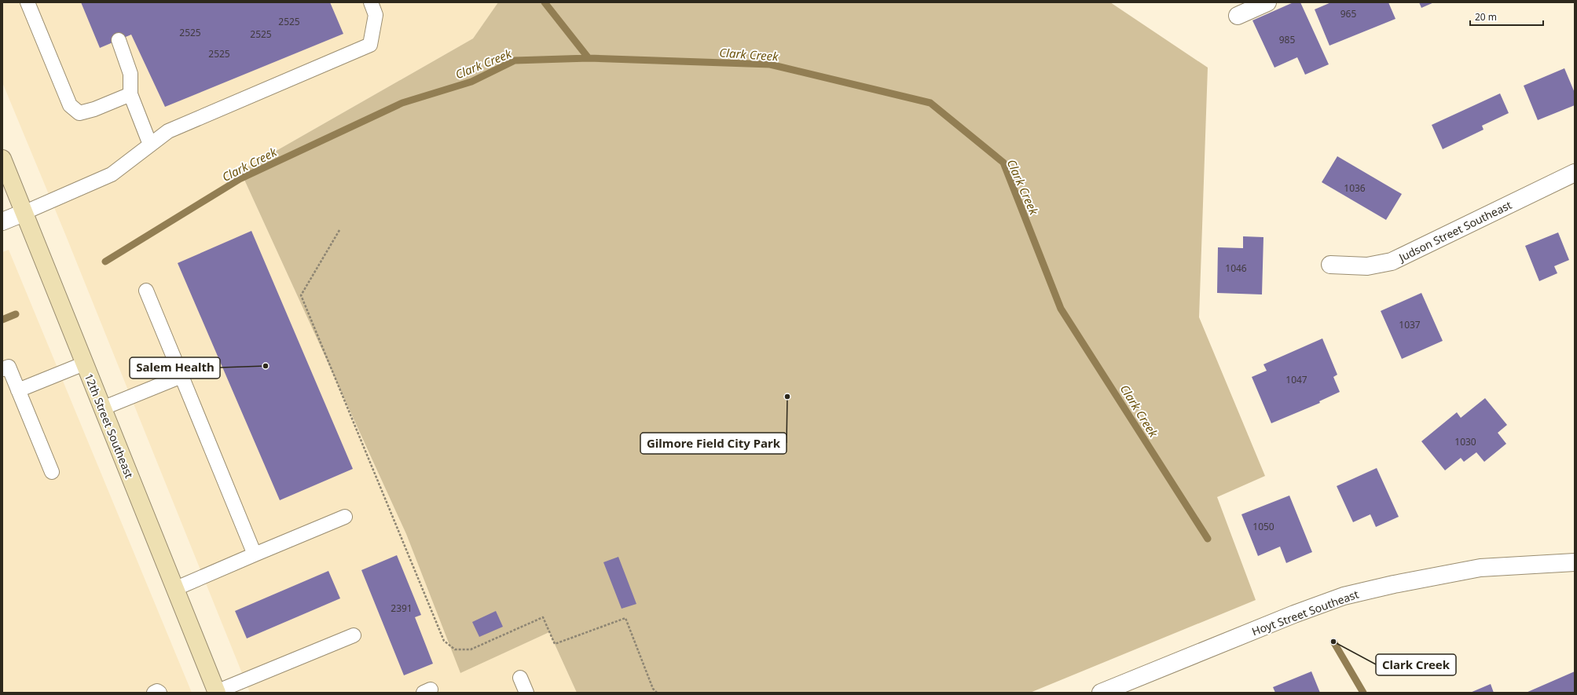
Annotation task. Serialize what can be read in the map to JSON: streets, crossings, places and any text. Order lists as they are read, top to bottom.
{
  "streets": {
    "main road": ["12th Street Southeast"],
    "street": ["Judson Street Southeast", "Hoyt Street Southeast"]
  },
  "water": ["Clark Creek"],
  "places": ["Salem Health", "Gilmore Field City Park", "Clark Creek"],
  "house_numbers": [
    "965",
    "2525",
    "2525",
    "2525",
    "985",
    "2525",
    "1036",
    "1046",
    "1037",
    "1047",
    "1030",
    "1050",
    "2391"
  ],
  "scale_bar": "20 m"
}
